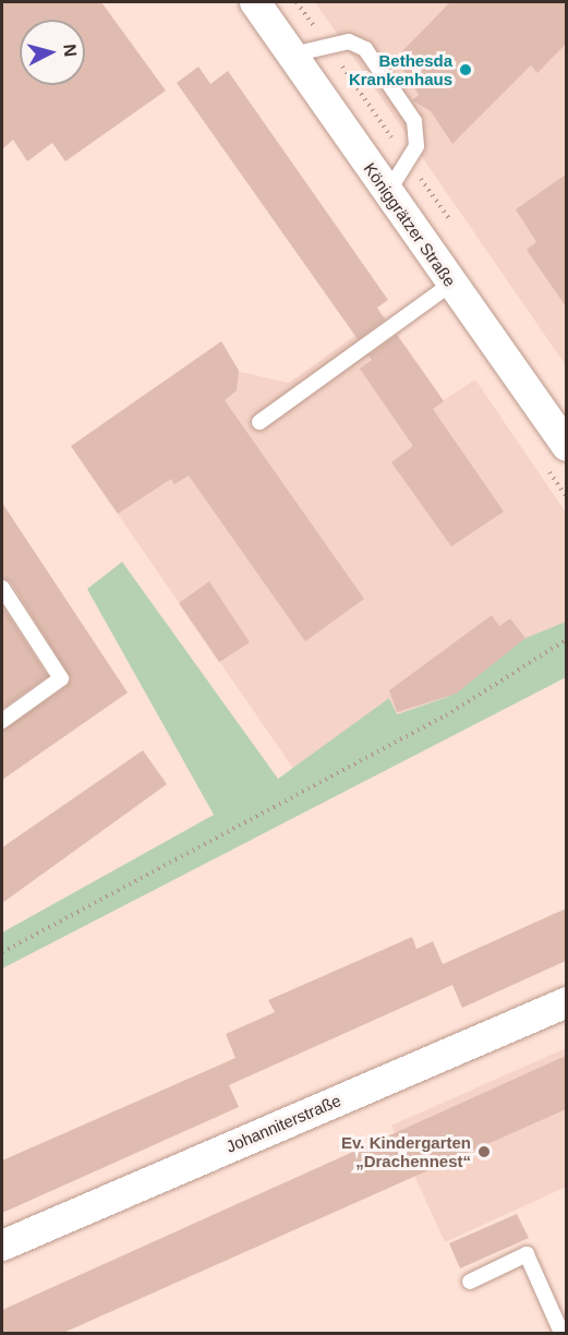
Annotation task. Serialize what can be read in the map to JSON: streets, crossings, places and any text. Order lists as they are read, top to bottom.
{
  "streets": {
    "street": ["Königgrätzer Straße", "Johanniterstraße"]
  },
  "places": ["Bethesda Krankenhaus", "Ev. Kindergarten „Drachennest“"],
  "north": "right"
}
